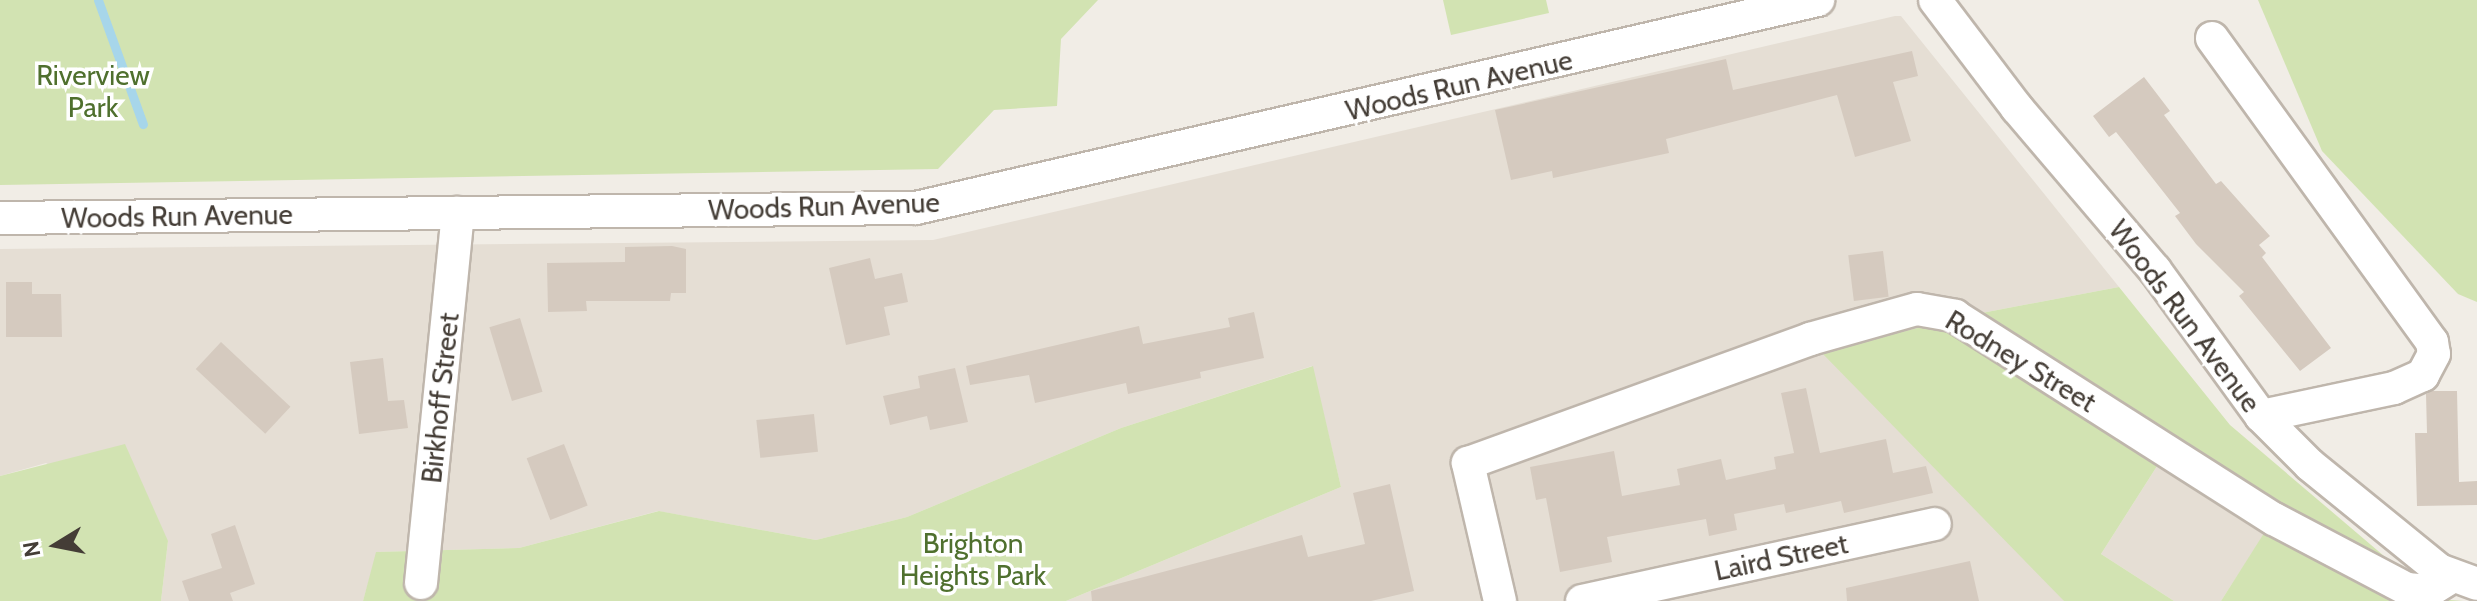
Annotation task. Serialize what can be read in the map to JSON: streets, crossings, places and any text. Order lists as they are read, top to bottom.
{
  "streets": {
    "street": [
      "Woods Run Avenue",
      "Rodney Street",
      "Birkhoff Street",
      "Laird Street"
    ]
  },
  "crossings": [
    ["Woods Run Avenue", "Rodney Street"],
    ["Woods Run Avenue", "Birkhoff Street"]
  ],
  "parks": ["Riverview Park", "Brighton Heights Park"],
  "north": "left"
}
